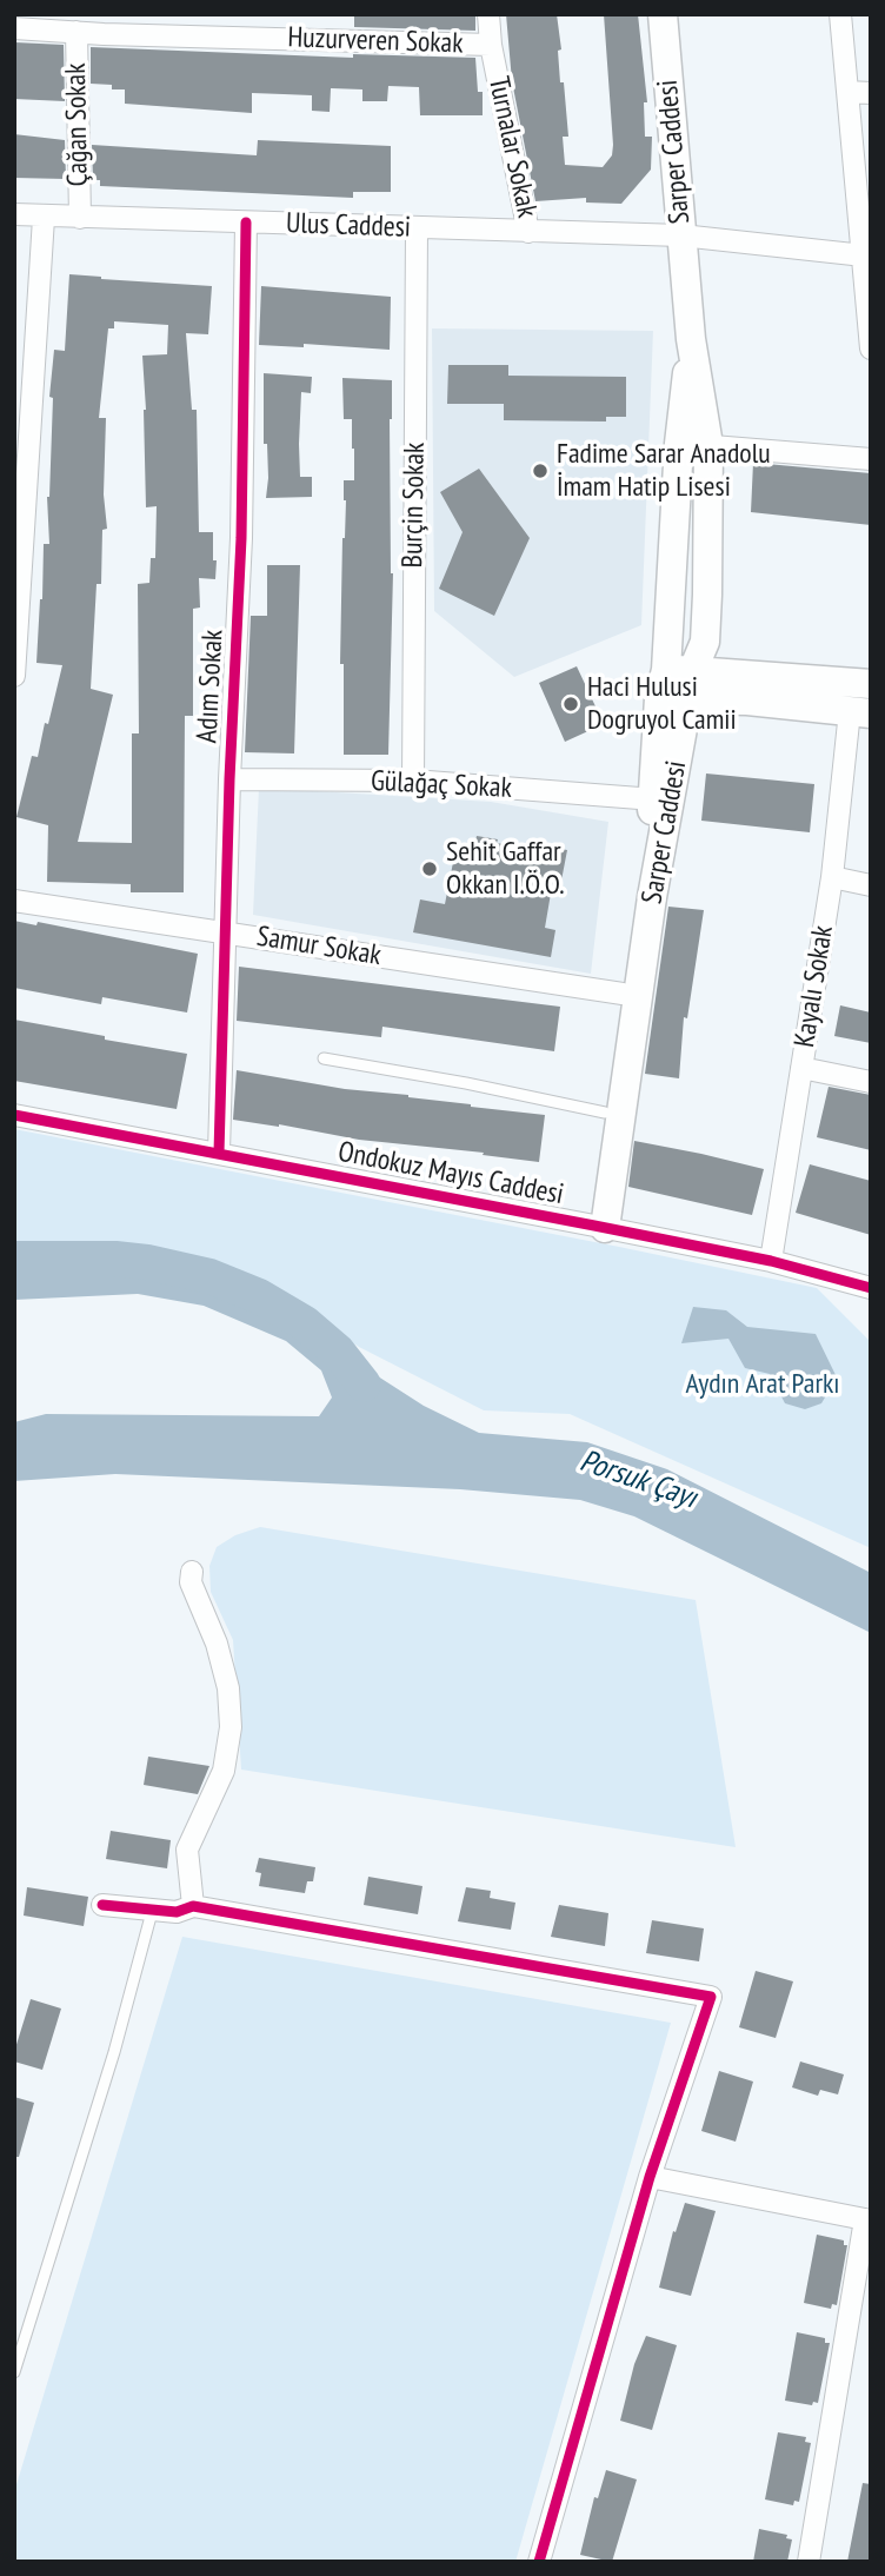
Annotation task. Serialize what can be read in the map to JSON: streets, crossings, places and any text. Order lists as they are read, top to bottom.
{
  "streets": {
    "main road": ["Sarper Caddesi"],
    "street": [
      "Huzurveren Sokak",
      "Çağan Sokak",
      "Turnalar Sokak",
      "Ulus Caddesi",
      "Burçin Sokak",
      "Adım Sokak",
      "Gülağaç Sokak",
      "Samur Sokak",
      "Kayalı Sokak",
      "Ondokuz Mayıs Caddesi"
    ]
  },
  "crossings": [
    ["Huzurveren Sokak", "Çağan Sokak"],
    ["Huzurveren Sokak", "Turnalar Sokak"],
    ["Çağan Sokak", "Ulus Caddesi"],
    ["Turnalar Sokak", "Ulus Caddesi"],
    ["Sarper Caddesi", "Ulus Caddesi"],
    ["Sarper Caddesi", "Gülağaç Sokak"],
    ["Sarper Caddesi", "Samur Sokak"],
    ["Sarper Caddesi", "Ondokuz Mayıs Caddesi"],
    ["Ulus Caddesi", "Burçin Sokak"],
    ["Ulus Caddesi", "Adım Sokak"],
    ["Burçin Sokak", "Gülağaç Sokak"],
    ["Adım Sokak", "Gülağaç Sokak"],
    ["Adım Sokak", "Samur Sokak"],
    ["Adım Sokak", "Ondokuz Mayıs Caddesi"],
    ["Kayalı Sokak", "Ondokuz Mayıs Caddesi"]
  ],
  "water": ["Porsuk Çayı"],
  "parks": ["Aydın Arat Parkı"],
  "places": ["Fadime Sarar Anadolu İmam Hatip Lisesi", "Haci Hulusi Dogruyol Camii", "Sehit Gaffar Okkan I.Ö.O."]
}
